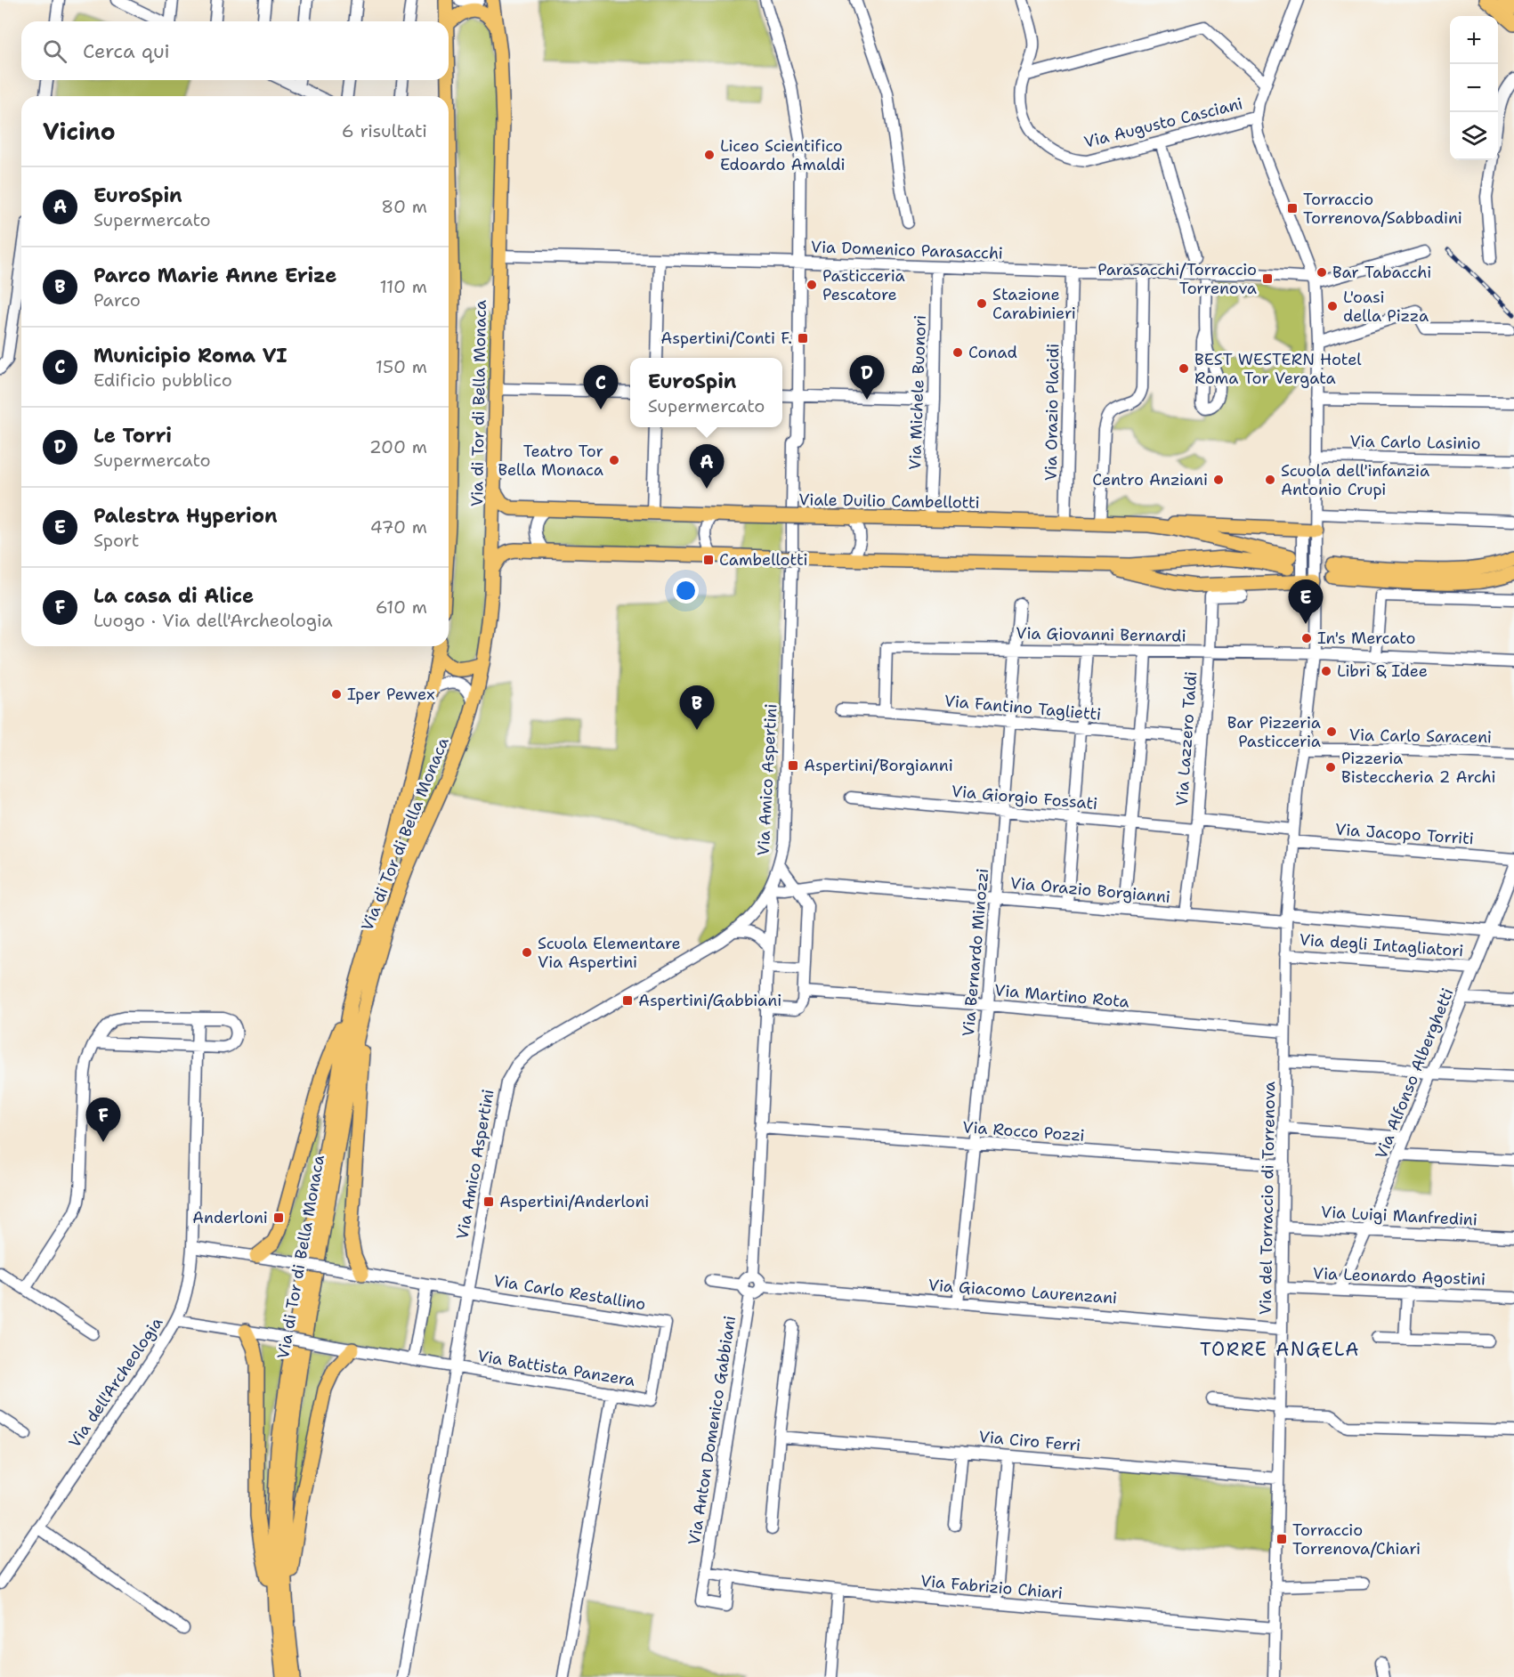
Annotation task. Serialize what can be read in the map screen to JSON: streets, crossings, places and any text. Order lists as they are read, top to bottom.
{
  "streets": {
    "main road": ["Via di Tor di Bella Monaca", "Viale Duilio Cambellotti"],
    "street": [
      "Via Augusto Casciani",
      "Via Domenico Parasacchi",
      "Via Michele Buonori",
      "Via Orazio Placidi",
      "Via Carlo Lasinio",
      "Via Giovanni Bernardi",
      "Via Fantino Taglietti",
      "Via Carlo Saraceni",
      "Via Lazzero Taldi",
      "Via Amico Aspertini",
      "Via Giorgio Fossati",
      "Via Jacopo Torriti",
      "Via Orazio Borgianni",
      "Via degli Intagliatori",
      "Via Bernardo Minozzi",
      "Via Martino Rota",
      "Via Alfonso Alberghetti",
      "Via Rocco Pozzi",
      "Via del Torraccio di Torrenova",
      "Via Luigi Manfredini",
      "Via Leonardo Agostini",
      "Via Giacomo Laurenzani",
      "Via Carlo Restallino",
      "Via Battista Panzera",
      "Via dell'Archeologia",
      "Via Anton Domenico Gabbiani",
      "Via Ciro Ferri",
      "Via Fabrizio Chiari"
    ]
  },
  "crossings": [
    ["Via Domenico Parasacchi", "Via Michele Buonori"],
    ["Via Domenico Parasacchi", "Via di Tor di Bella Monaca"],
    ["Via Domenico Parasacchi", "Via Orazio Placidi"],
    ["Via Michele Buonori", "Viale Duilio Cambellotti"],
    ["Via di Tor di Bella Monaca", "Viale Duilio Cambellotti"],
    ["Via Orazio Placidi", "Viale Duilio Cambellotti"],
    ["Via Giovanni Bernardi", "Via Fantino Taglietti"],
    ["Via Giovanni Bernardi", "Via Lazzero Taldi"],
    ["Via Giovanni Bernardi", "Via Bernardo Minozzi"],
    ["Via Giovanni Bernardi", "Via del Torraccio di Torrenova"],
    ["Via Fantino Taglietti", "Via Lazzero Taldi"],
    ["Via Fantino Taglietti", "Via Bernardo Minozzi"],
    ["Via Carlo Saraceni", "Via del Torraccio di Torrenova"],
    ["Via Lazzero Taldi", "Via Giorgio Fossati"],
    ["Via Lazzero Taldi", "Via Orazio Borgianni"],
    ["Via Amico Aspertini", "Via Orazio Borgianni"],
    ["Via Amico Aspertini", "Via Carlo Restallino"],
    ["Via Amico Aspertini", "Via Battista Panzera"],
    ["Via Giorgio Fossati", "Via Bernardo Minozzi"],
    ["Via Giorgio Fossati", "Via del Torraccio di Torrenova"],
    ["Via Jacopo Torriti", "Via del Torraccio di Torrenova"],
    ["Via Orazio Borgianni", "Via Bernardo Minozzi"],
    ["Via Orazio Borgianni", "Via Alfonso Alberghetti"],
    ["Via Orazio Borgianni", "Via del Torraccio di Torrenova"],
    ["Via degli Intagliatori", "Via Alfonso Alberghetti"],
    ["Via degli Intagliatori", "Via del Torraccio di Torrenova"],
    ["Via Bernardo Minozzi", "Via Martino Rota"],
    ["Via Bernardo Minozzi", "Via Rocco Pozzi"],
    ["Via Bernardo Minozzi", "Via Giacomo Laurenzani"],
    ["Via Martino Rota", "Via del Torraccio di Torrenova"],
    ["Via Alfonso Alberghetti", "Via Luigi Manfredini"],
    ["Via Alfonso Alberghetti", "Via Leonardo Agostini"],
    ["Via Rocco Pozzi", "Via del Torraccio di Torrenova"],
    ["Via del Torraccio di Torrenova", "Via Luigi Manfredini"],
    ["Via del Torraccio di Torrenova", "Via Leonardo Agostini"],
    ["Via del Torraccio di Torrenova", "Via Giacomo Laurenzani"],
    ["Via del Torraccio di Torrenova", "Via Ciro Ferri"],
    ["Via del Torraccio di Torrenova", "Via Fabrizio Chiari"],
    ["Via Giacomo Laurenzani", "Via Anton Domenico Gabbiani"],
    ["Via Carlo Restallino", "Via Battista Panzera"],
    ["Via Carlo Restallino", "Via dell'Archeologia"],
    ["Via Battista Panzera", "Via dell'Archeologia"],
    ["Via Anton Domenico Gabbiani", "Via Fabrizio Chiari"]
  ],
  "districts": ["TORRE ANGELA"],
  "places": {
    "other": [
      "Liceo Scientifico Edoardo Amaldi",
      "Bar Tabacchi",
      "Pasticceria Pescatore",
      "Stazione Carabinieri",
      "L'oasi della Pizza",
      "Conad",
      "BEST WESTERN Hotel Roma Tor Vergata",
      "Teatro Tor Bella Monaca",
      "Centro Anziani",
      "Scuola dell'infanzia Antonio Crupi",
      "In's Mercato",
      "Libri & Idee",
      "Iper Pewex",
      "Bar Pizzeria Pasticceria",
      "Pizzeria Bisteccheria 2 Archi",
      "Scuola Elementare Via Aspertini"
    ],
    "transit": [
      "Torraccio Torrenova/Sabbadini",
      "Parasacchi/Torraccio Torrenova",
      "Aspertini/Conti F.",
      "Cambellotti",
      "Aspertini/Borgianni",
      "Aspertini/Gabbiani",
      "Aspertini/Anderloni",
      "Anderloni",
      "Torraccio Torrenova/Chiari"
    ]
  },
  "page": {
    "map_buttons": ["+", "−"],
    "search": "Cerca qui",
    "heading": ["Vicino", "6 risultati"],
    "list": [
      {
        "mark": "A",
        "name": "EuroSpin",
        "note": "Supermercato",
        "value": "80 m"
      },
      {
        "mark": "B",
        "name": "Parco Marie Anne Erize",
        "note": "Parco",
        "value": "110 m"
      },
      {
        "mark": "C",
        "name": "Municipio Roma VI",
        "note": "Edificio pubblico",
        "value": "150 m"
      },
      {
        "mark": "D",
        "name": "Le Torri",
        "note": "Supermercato",
        "value": "200 m"
      },
      {
        "mark": "E",
        "name": "Palestra Hyperion",
        "note": "Sport",
        "value": "470 m"
      },
      {
        "mark": "F",
        "name": "La casa di Alice",
        "note": "Luogo · Via dell'Archeologia",
        "value": "610 m"
      }
    ],
    "pins": [
      "D",
      "C",
      "A",
      "E",
      "B",
      "F"
    ],
    "popup": ["EuroSpin", "Supermercato"]
  }
}
